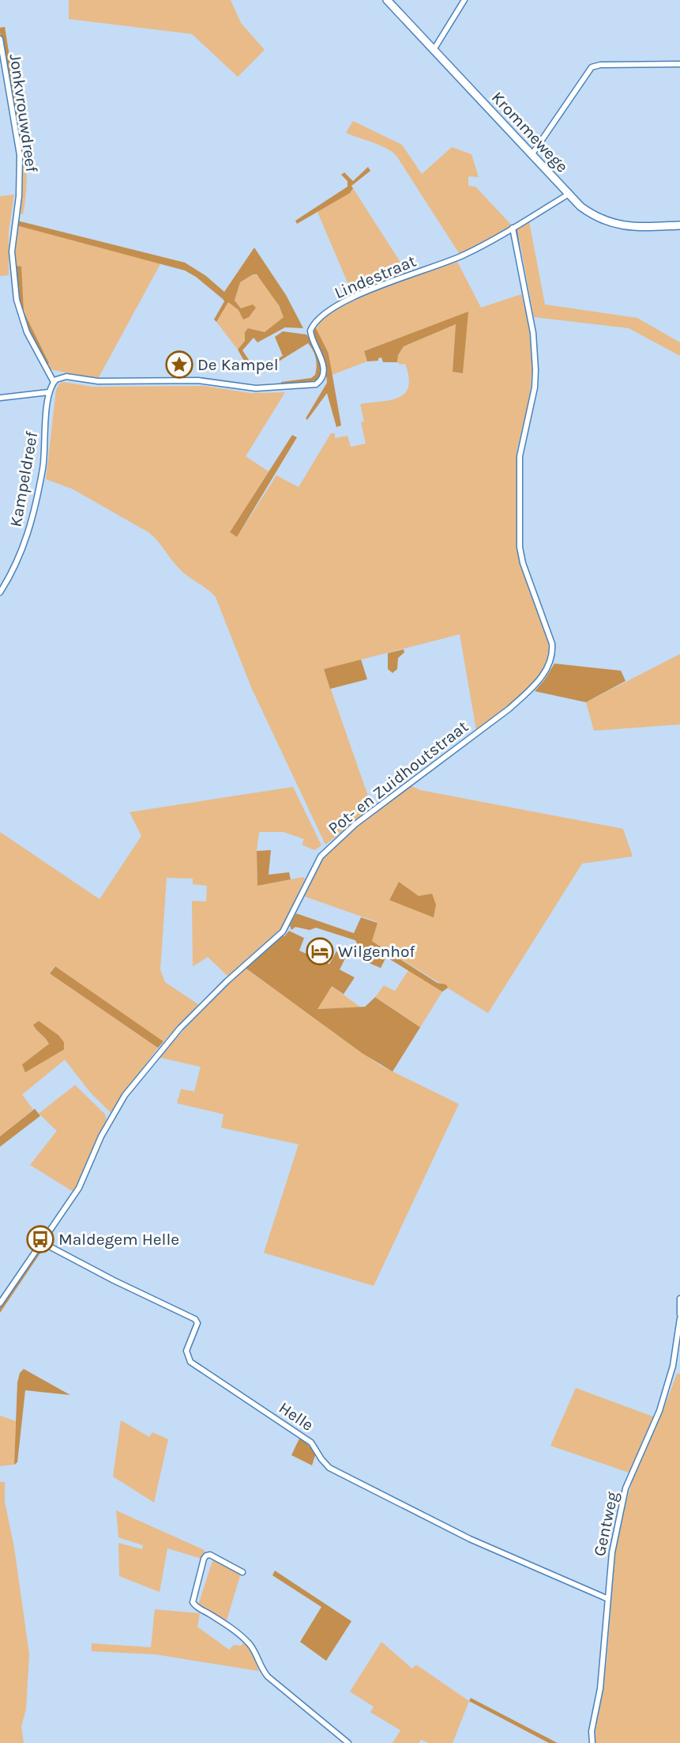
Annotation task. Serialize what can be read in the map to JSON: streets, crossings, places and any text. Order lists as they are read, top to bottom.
{
  "streets": {
    "street": [
      "Jonkvrouwdreef",
      "Krommewege",
      "Lindestraat",
      "Kampeldreef",
      "Pot- en Zuidhoutstraat",
      "Helle",
      "Gentweg"
    ]
  },
  "crossings": [
    ["Jonkvrouwdreef", "Lindestraat"],
    ["Krommewege", "Lindestraat"],
    ["Lindestraat", "Pot- en Zuidhoutstraat"],
    ["Pot- en Zuidhoutstraat", "Helle"],
    ["Helle", "Gentweg"]
  ],
  "places": {
    "place": ["De Kampel"],
    "hotel": ["Wilgenhof"],
    "bus stop": ["Maldegem Helle"]
  }
}
